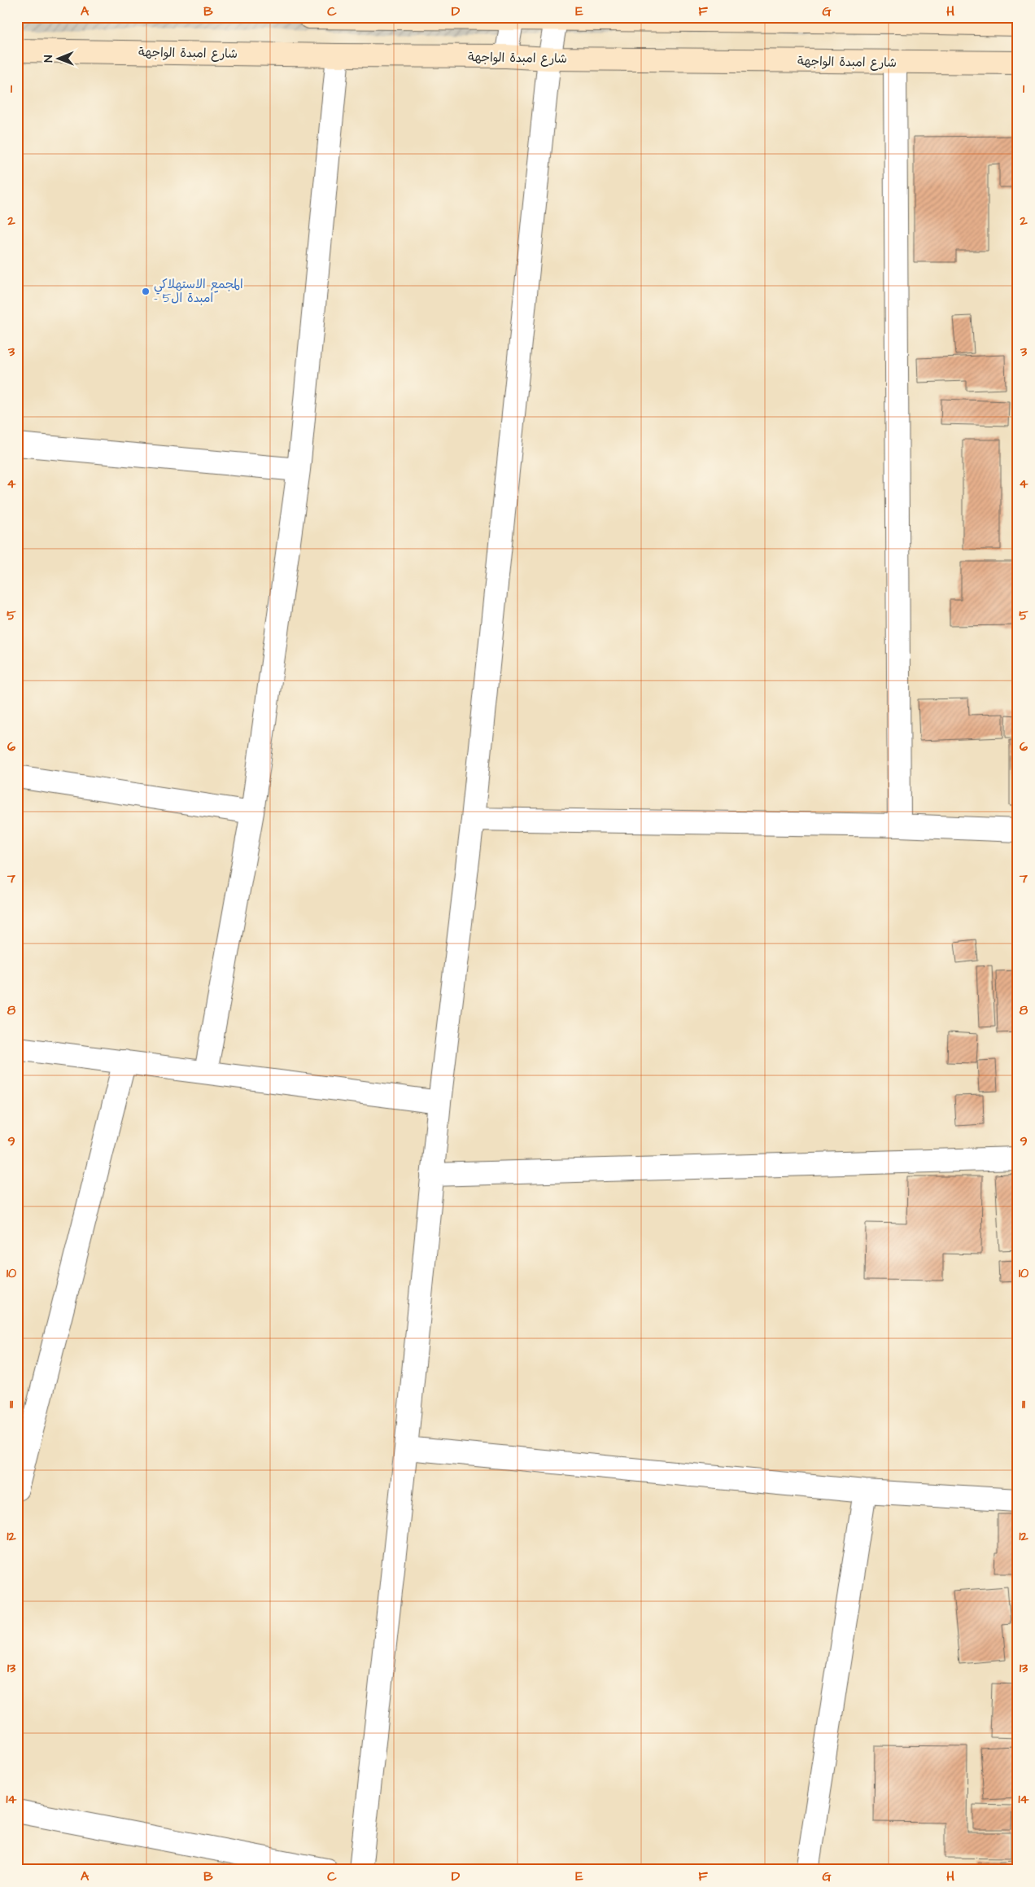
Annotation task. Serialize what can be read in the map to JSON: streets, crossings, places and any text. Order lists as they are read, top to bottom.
{
  "streets": {
    "main road": ["شارع امبدة الواجهة"]
  },
  "places": ["المجمع الاستهلاكي - امبدة ال5"],
  "north": "left",
  "grid": {
    "columns": [
      "A",
      "B",
      "C",
      "D",
      "E",
      "F",
      "G",
      "H"
    ],
    "rows": [
      "1",
      "2",
      "3",
      "4",
      "5",
      "6",
      "7",
      "8",
      "9",
      "10",
      "11",
      "12",
      "13",
      "14"
    ]
  }
}
